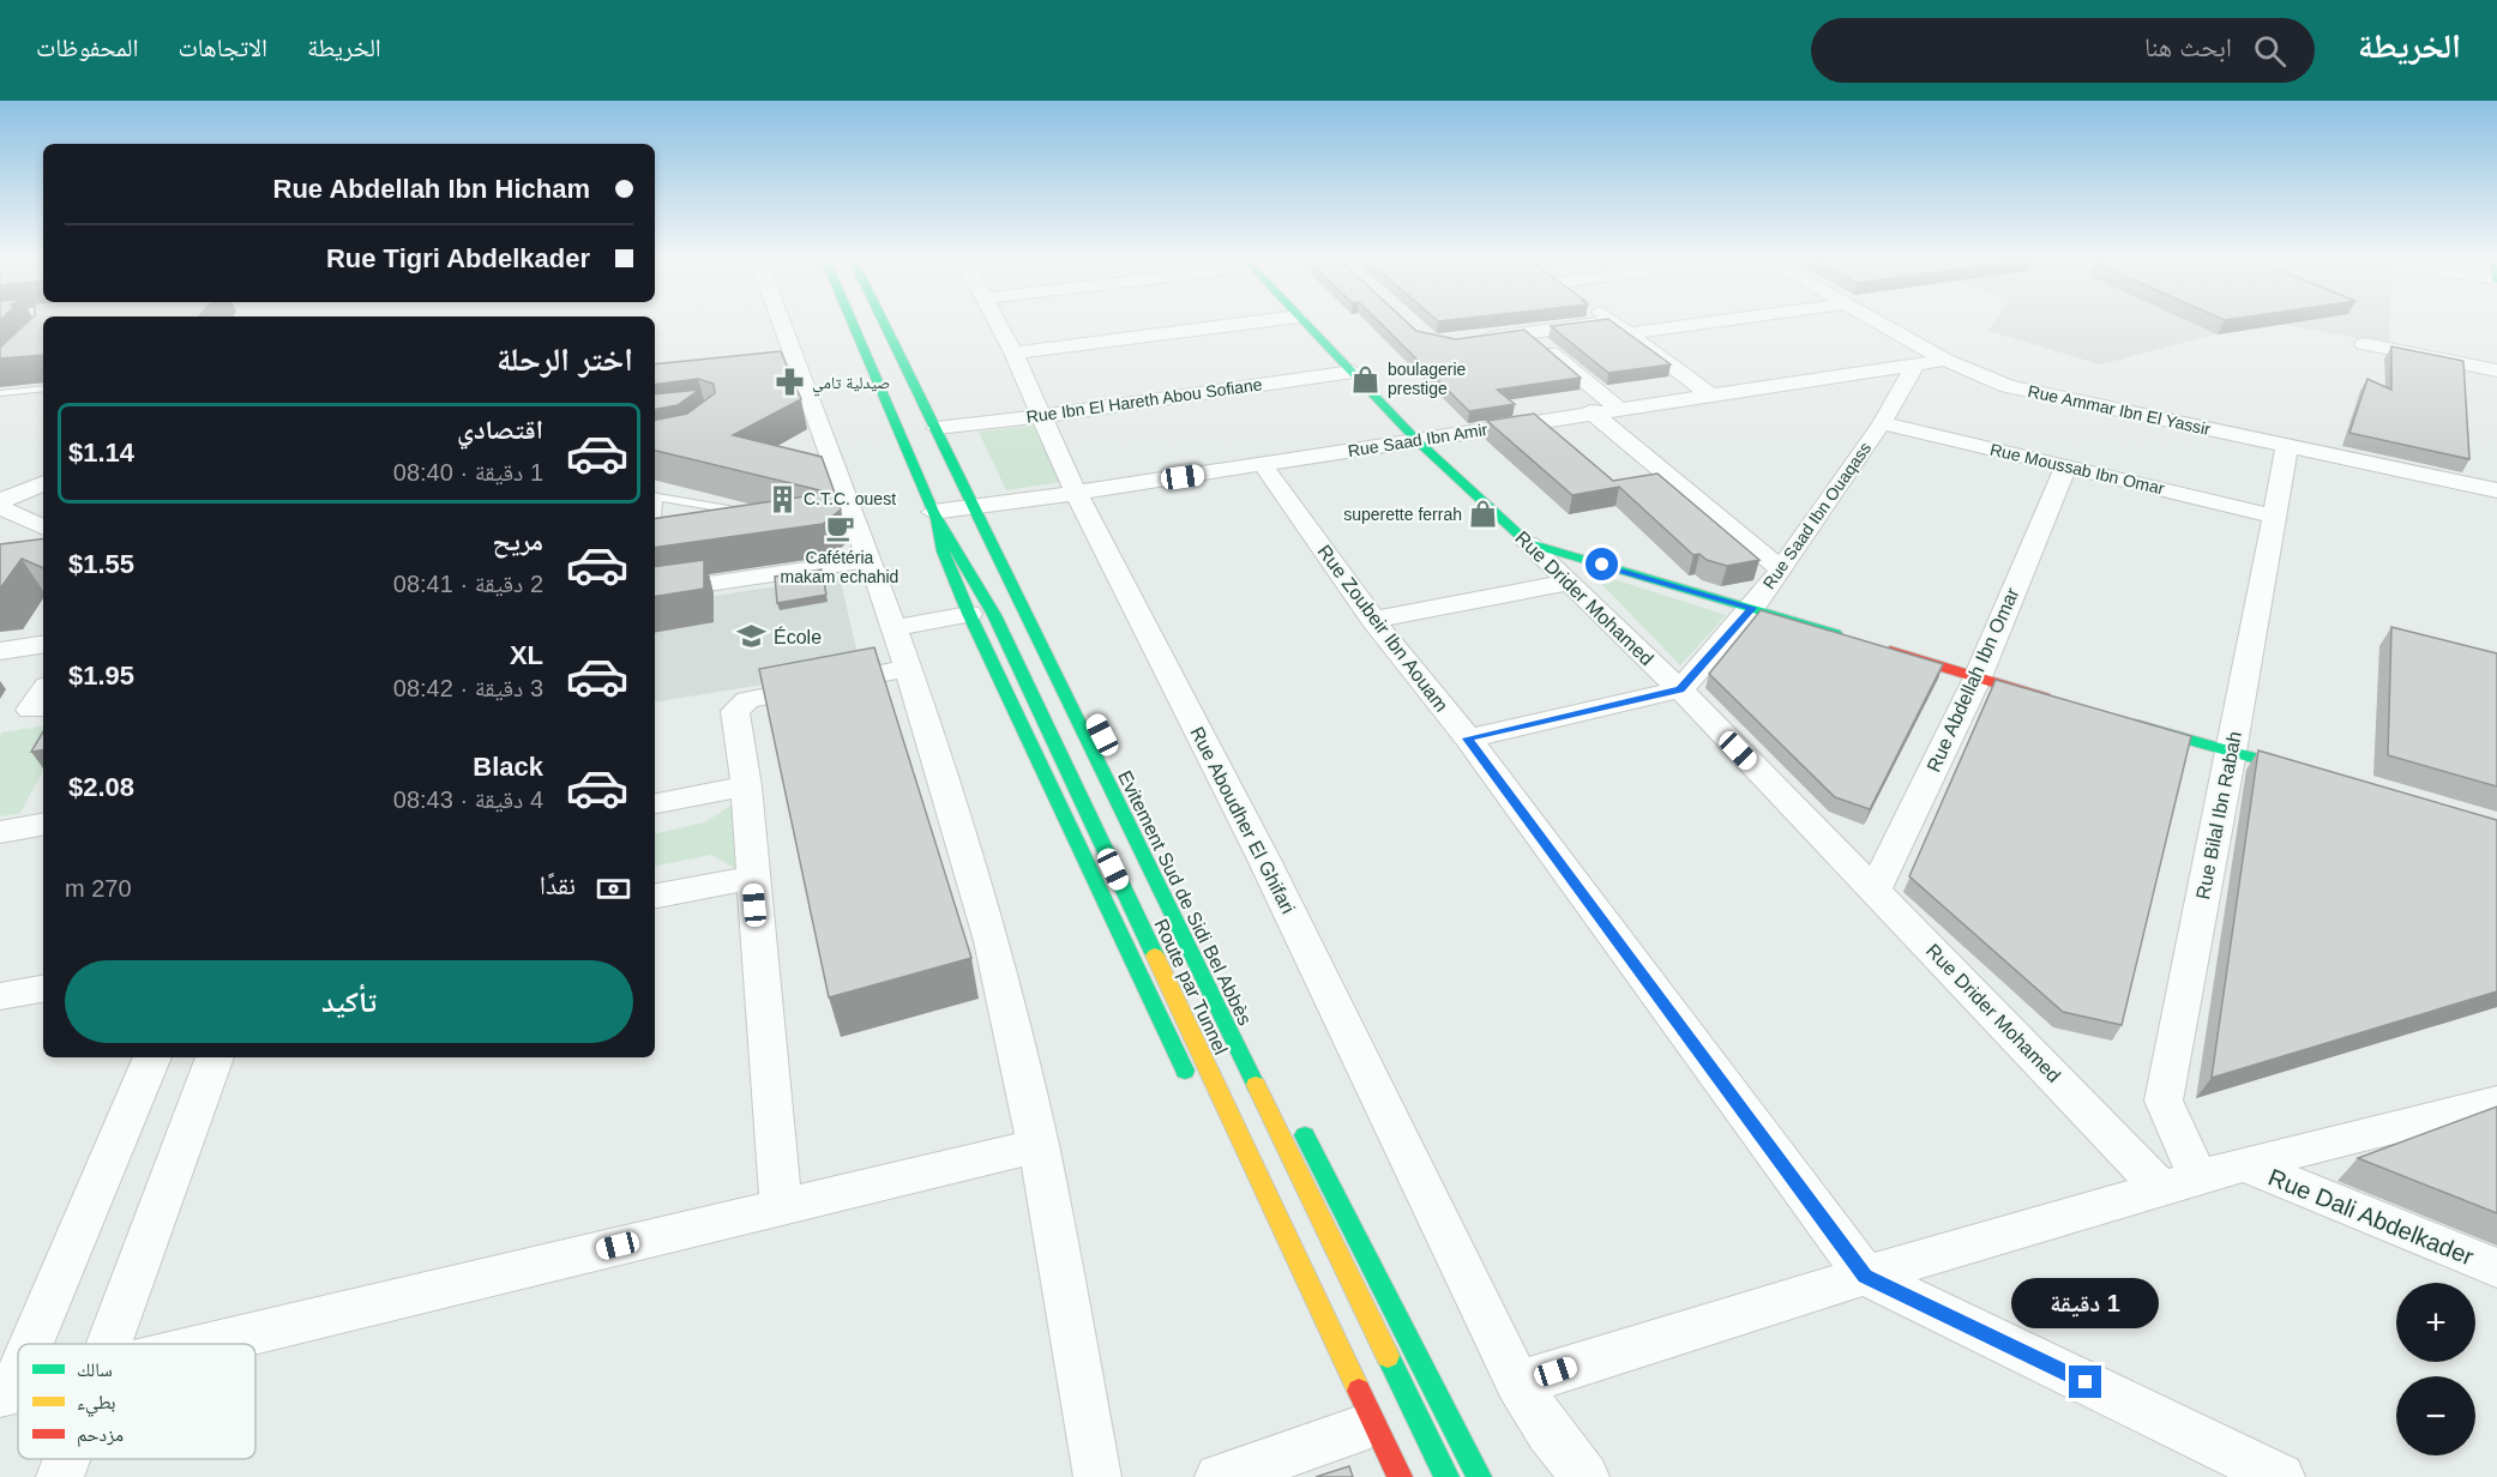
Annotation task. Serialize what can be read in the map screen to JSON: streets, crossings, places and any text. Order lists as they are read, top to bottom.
{
  "streets": {
    "main road": ["Rue Drider Mohamed", "Evitement Sud de Sidi Bel Abbès", "Route par Tunnel"],
    "street": [
      "Rue Ibn El Hareth Abou Sofiane",
      "Rue Ammar Ibn El Yassir",
      "Rue Saad Ibn Amir",
      "Rue Moussab Ibn Omar",
      "Rue Saad Ibn Ouaqass",
      "Rue Zoubeir Ibn Aouam",
      "Rue Abdellah Ibn Omar",
      "Rue Bilal Ibn Rabah",
      "Rue Aboudher El Ghifari",
      "Rue Dali Abdelkader"
    ]
  },
  "crossings": [
    ["Rue Ibn El Hareth Abou Sofiane", "Rue Drider Mohamed"],
    ["Rue Ibn El Hareth Abou Sofiane", "Rue Aboudher El Ghifari"],
    ["Rue Ibn El Hareth Abou Sofiane", "Evitement Sud de Sidi Bel Abbès"],
    ["Rue Ammar Ibn El Yassir", "Rue Saad Ibn Amir"],
    ["Rue Ammar Ibn El Yassir", "Rue Bilal Ibn Rabah"],
    ["Rue Saad Ibn Amir", "Rue Saad Ibn Ouaqass"],
    ["Rue Saad Ibn Amir", "Rue Drider Mohamed"],
    ["Rue Saad Ibn Amir", "Rue Zoubeir Ibn Aouam"],
    ["Rue Saad Ibn Amir", "Rue Aboudher El Ghifari"],
    ["Rue Saad Ibn Amir", "Evitement Sud de Sidi Bel Abbès"],
    ["Rue Saad Ibn Amir", "Route par Tunnel"],
    ["Rue Moussab Ibn Omar", "Rue Saad Ibn Ouaqass"],
    ["Rue Moussab Ibn Omar", "Rue Abdellah Ibn Omar"],
    ["Rue Moussab Ibn Omar", "Rue Bilal Ibn Rabah"],
    ["Rue Saad Ibn Ouaqass", "Rue Drider Mohamed"],
    ["Rue Drider Mohamed", "Rue Abdellah Ibn Omar"],
    ["Rue Drider Mohamed", "Rue Bilal Ibn Rabah"]
  ],
  "places": {
    "shop": ["boulagerie prestige", "superette ferrah"],
    "pharmacy": ["صيدلية تامي"],
    "building": ["C.T.C. ouest"],
    "cafe": ["Cafétéria makam echahid"],
    "school or university": ["École"]
  },
  "legend": ["سالك", "بطيء", "مزدحم"],
  "page": {
    "header": "الخريطة",
    "search": "ابحث هنا",
    "nav": ["الخريطة", "الاتجاهات", "المحفوظات"],
    "banner": ["Rue Abdellah Ibn Hicham", "Rue Tigri Abdelkader"],
    "heading": "اختر الرحلة",
    "list": [
      {
        "name": "اقتصادي",
        "note": "1 دقيقة · 08:40",
        "value": "$1.14"
      },
      {
        "name": "مريح",
        "note": "2 دقيقة · 08:41",
        "value": "$1.55"
      },
      {
        "name": "XL",
        "note": "3 دقيقة · 08:42",
        "value": "$1.95"
      },
      {
        "name": "Black",
        "note": "4 دقيقة · 08:43",
        "value": "$2.08"
      }
    ],
    "pay": ["نقدًا", "270 m"],
    "buttons": "تأكيد",
    "bubble": "1 دقيقة",
    "map_buttons": ["+", "−"]
  }
}
